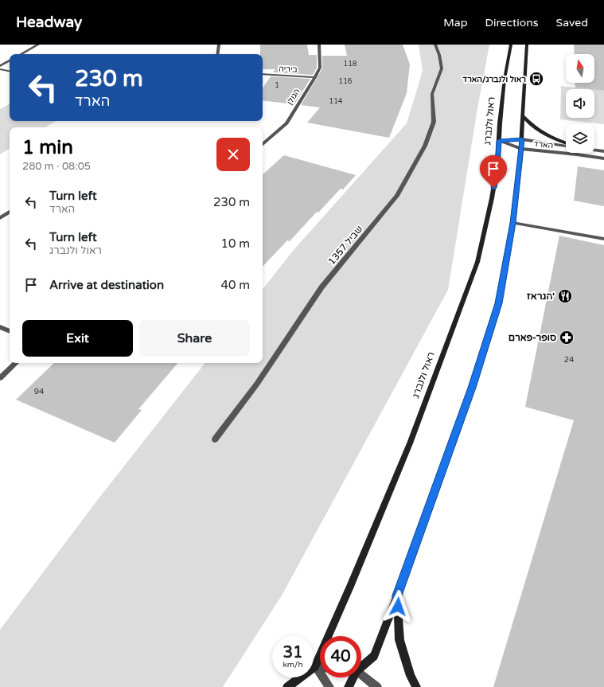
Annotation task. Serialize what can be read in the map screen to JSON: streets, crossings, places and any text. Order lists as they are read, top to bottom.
{
  "streets": {
    "street": [
      "ביריה",
      "הגולן",
      "ראול ולנברג",
      "הארד",
      "שביל 1357"
    ]
  },
  "crossings": [
    ["ביריה", "הגולן"],
    ["ראול ולנברג", "הארד"]
  ],
  "places": {
    "bus stop": ["ראול ולנברג/הארד"],
    "restaurant": ["הגראז'"],
    "pharmacy": ["סופר-פארם"]
  },
  "house_numbers": [
    "118",
    "116",
    "1",
    "114",
    "24",
    "94"
  ],
  "north": "top",
  "page": {
    "header": "Headway",
    "nav": ["Map", "Directions", "Saved"],
    "turn": ["230 m", "הארד"],
    "heading": ["1 min", "280 m · 08:05"],
    "list": [
      {
        "name": "Turn left",
        "note": "הארד",
        "value": "230 m"
      },
      {
        "name": "Turn left",
        "note": "ראול ולנברג",
        "value": "10 m"
      },
      {
        "name": "Arrive at destination",
        "value": "40 m"
      }
    ],
    "buttons": ["Exit", "Share"],
    "speed": "31 km/h",
    "limit": "40"
  }
}
